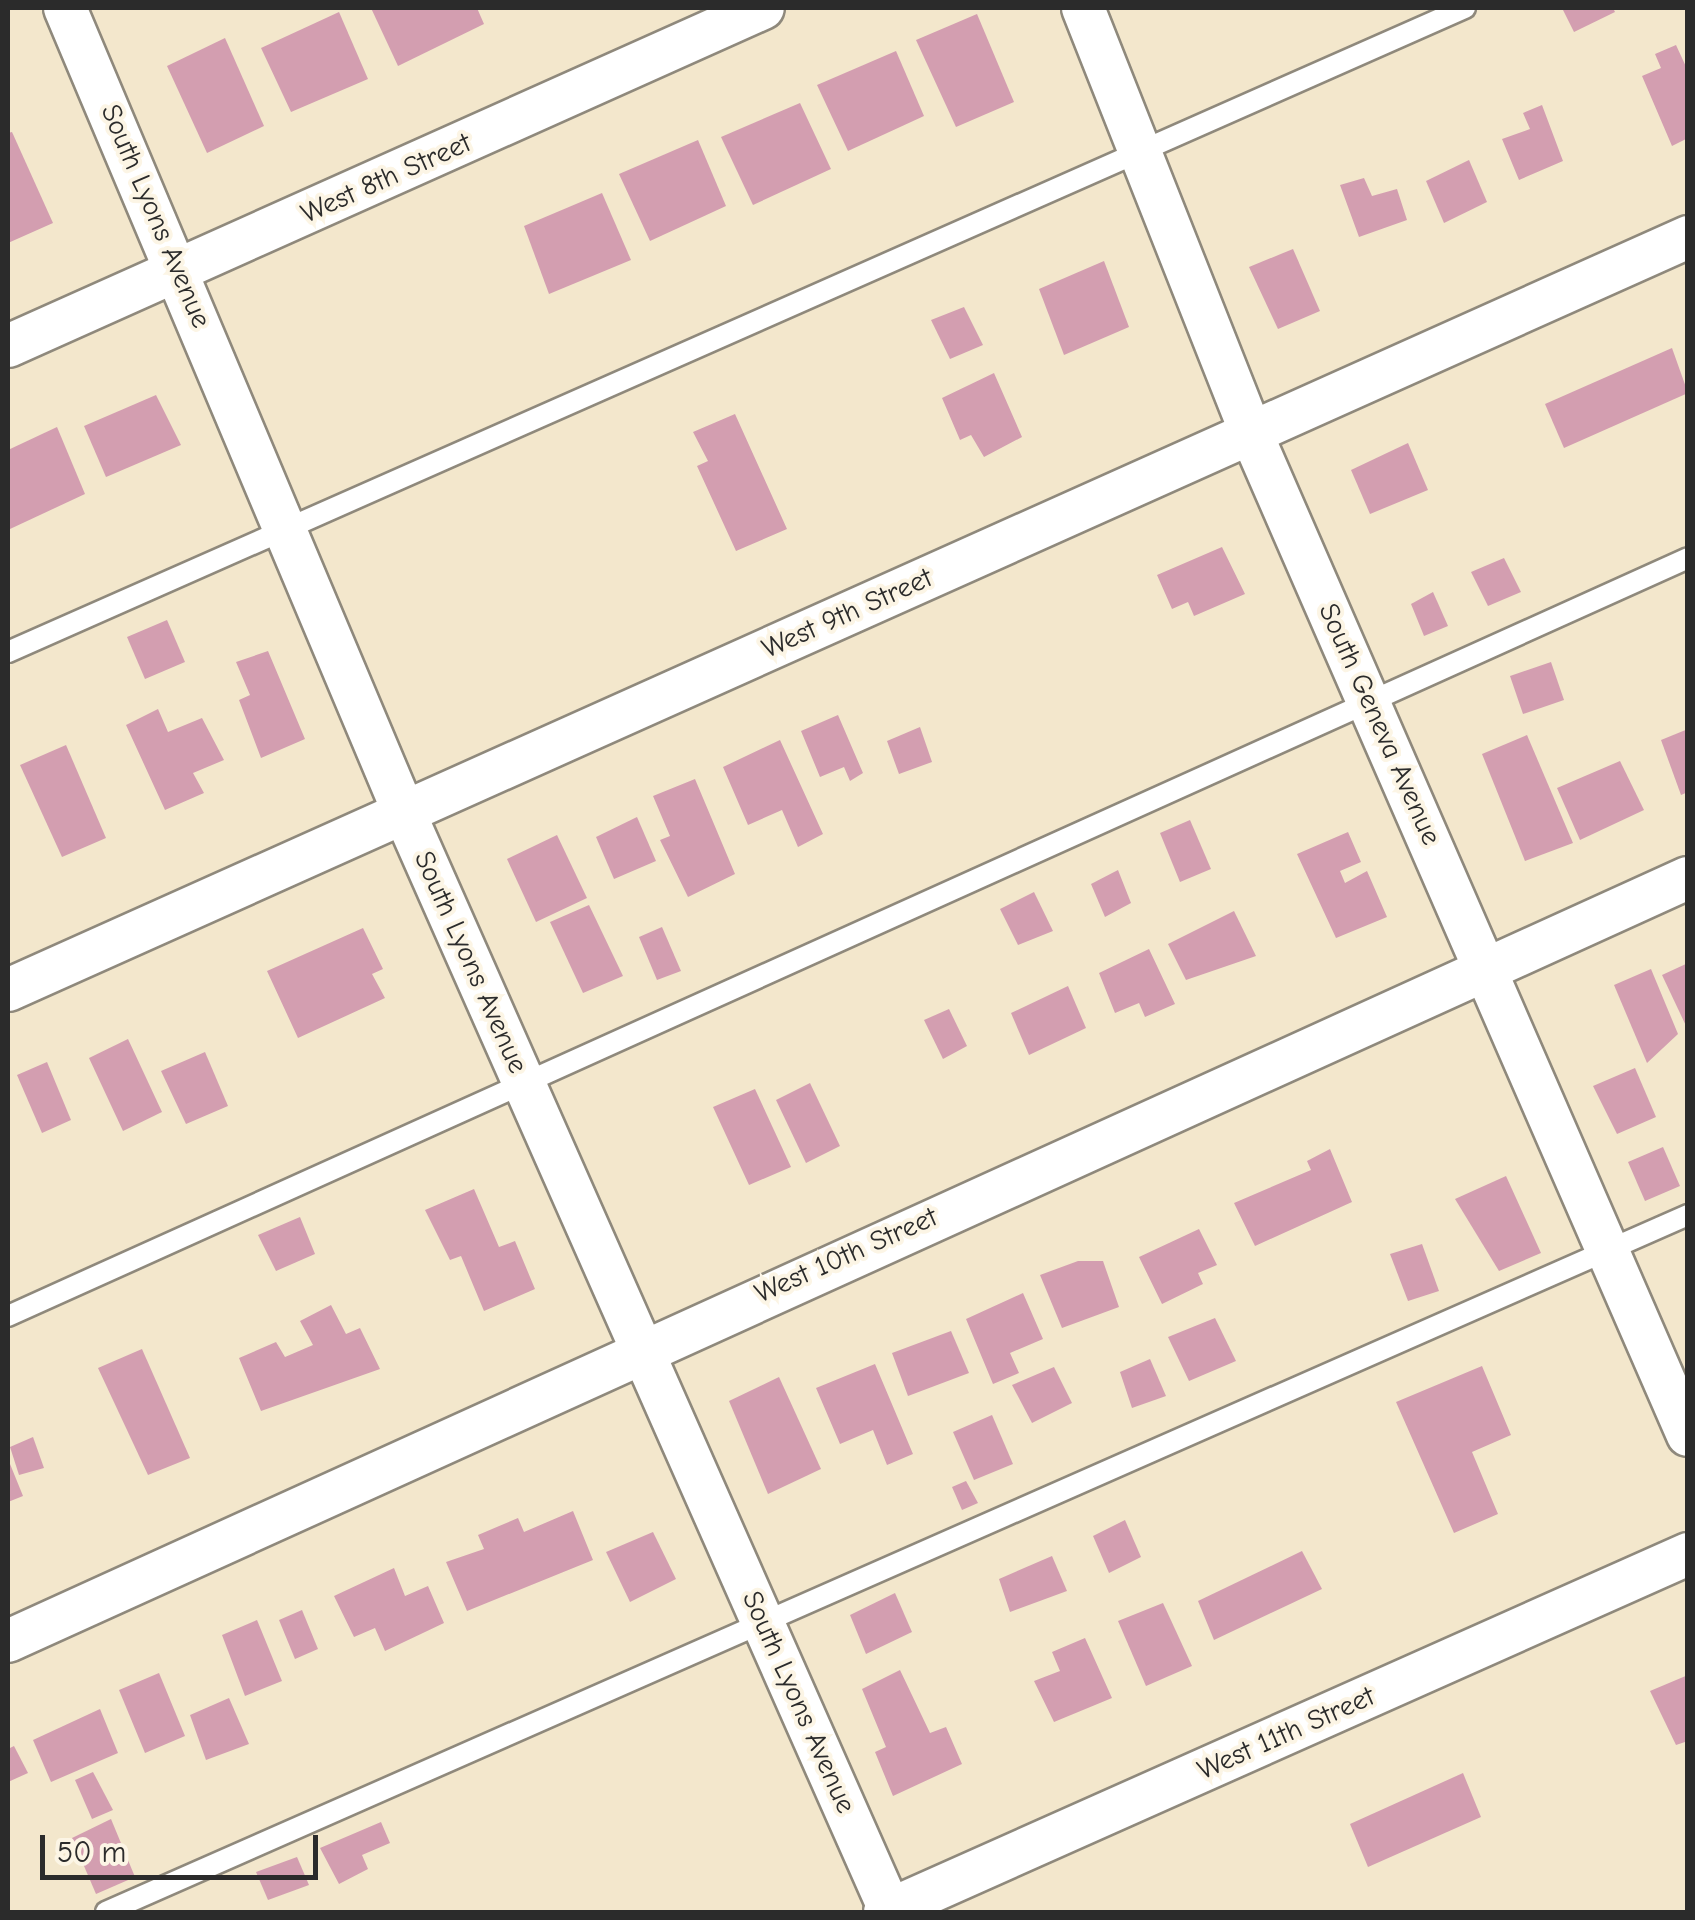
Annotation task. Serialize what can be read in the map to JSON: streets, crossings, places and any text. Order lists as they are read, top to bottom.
{
  "streets": {
    "street": [
      "West 8th Street",
      "South Lyons Avenue",
      "West 9th Street",
      "South Geneva Avenue",
      "West 10th Street",
      "West 11th Street"
    ]
  },
  "crossings": [
    ["West 8th Street", "South Lyons Avenue"],
    ["South Lyons Avenue", "West 9th Street"],
    ["South Lyons Avenue", "West 10th Street"],
    ["South Lyons Avenue", "West 11th Street"],
    ["West 9th Street", "South Geneva Avenue"],
    ["South Geneva Avenue", "West 10th Street"]
  ],
  "scale_bar": "50 m"
}
